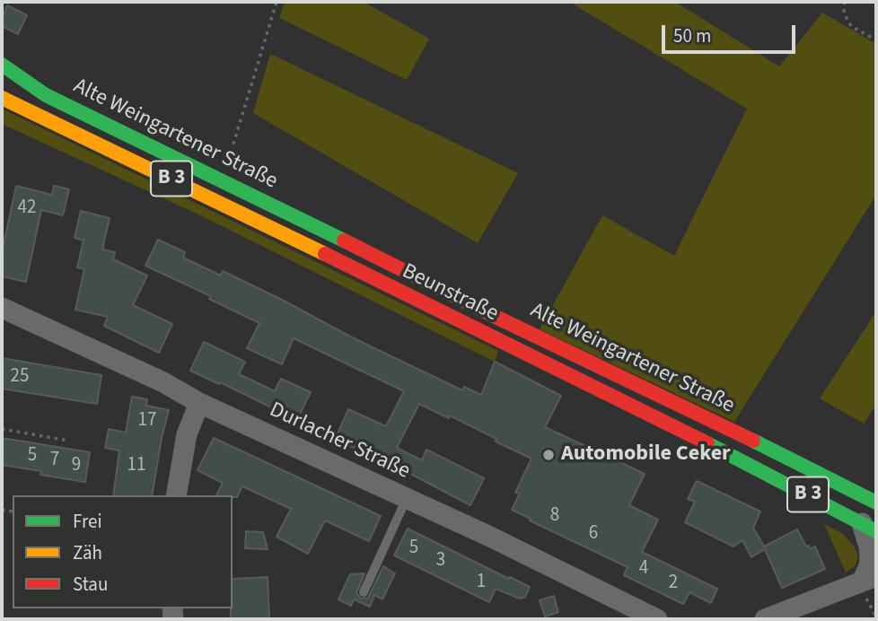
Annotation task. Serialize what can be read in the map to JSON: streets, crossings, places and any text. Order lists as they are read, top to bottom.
{
  "streets": {
    "street": [
      "Alte Weingartener Straße",
      "B 3",
      "Beunstraße",
      "Durlacher Straße"
    ]
  },
  "places": ["Automobile Ceker"],
  "house_numbers": [
    "42",
    "25",
    "17",
    "5",
    "7",
    "9",
    "11",
    "8",
    "6",
    "5",
    "3",
    "4",
    "1",
    "2"
  ],
  "legend": ["Frei", "Zäh", "Stau"],
  "scale_bar": "50 m"
}
